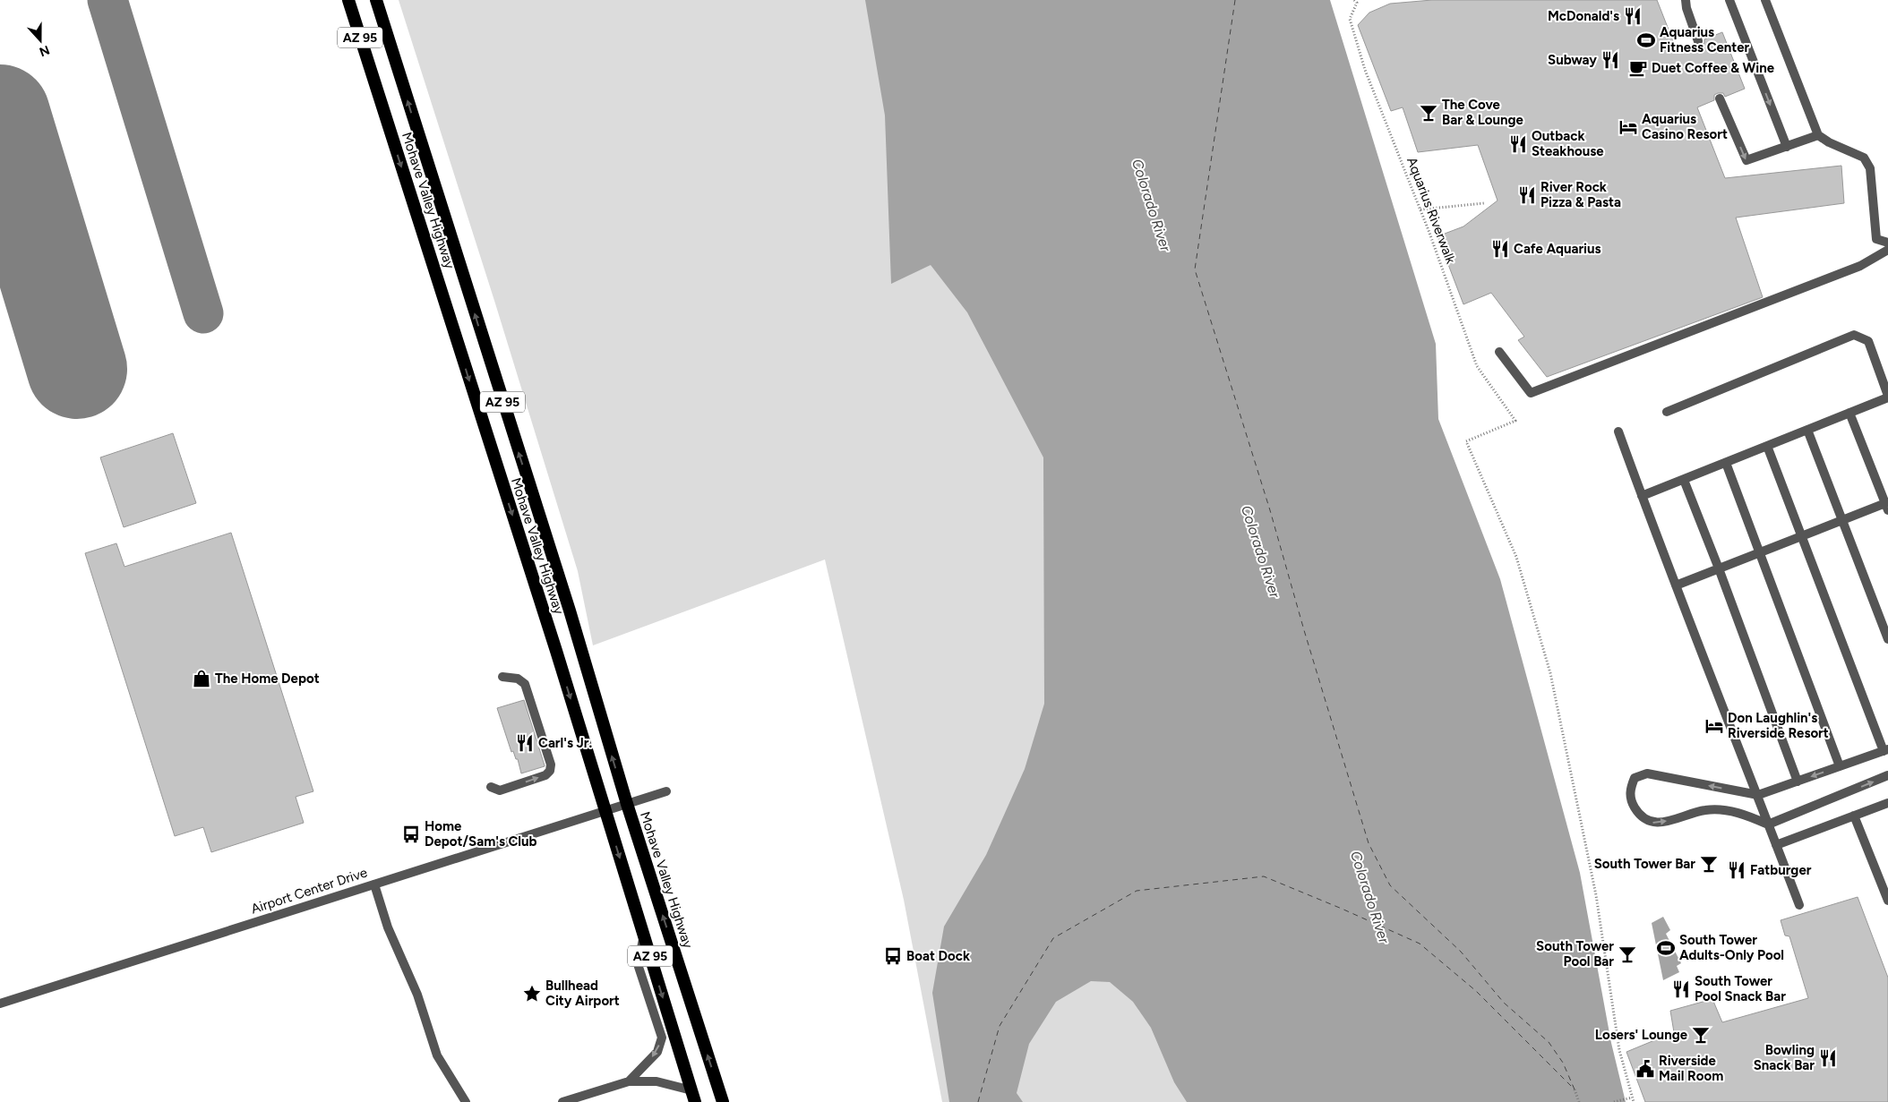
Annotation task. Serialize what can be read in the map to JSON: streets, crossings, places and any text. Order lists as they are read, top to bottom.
{
  "streets": {
    "highway": ["AZ 95", "Mohave Valley Highway"],
    "street": ["Airport Center Drive"],
    "path": ["Aquarius Riverwalk"]
  },
  "crossings": [
    ["Mohave Valley Highway", "Airport Center Drive"]
  ],
  "water": ["Colorado River"],
  "places": {
    "restaurant": [
      "McDonald's",
      "Subway",
      "Outback Steakhouse",
      "River Rock Pizza & Pasta",
      "Cafe Aquarius",
      "Carl's Jr.",
      "Fatburger",
      "South Tower Pool Snack Bar",
      "Bowling Snack Bar"
    ],
    "sports": ["Aquarius Fitness Center", "South Tower Adults-Only Pool"],
    "cafe": ["Duet Coffee & Wine"],
    "bar": [
      "The Cove Bar & Lounge",
      "South Tower Bar",
      "South Tower Pool Bar",
      "Losers' Lounge"
    ],
    "hotel": ["Aquarius Casino Resort", "Don Laughlin's Riverside Resort"],
    "shop": ["The Home Depot"],
    "bus stop": ["Home Depot/Sam's Club", "Boat Dock"],
    "place": ["Bullhead City Airport"],
    "public building": ["Riverside Mail Room"]
  },
  "north": "bottom"
}
